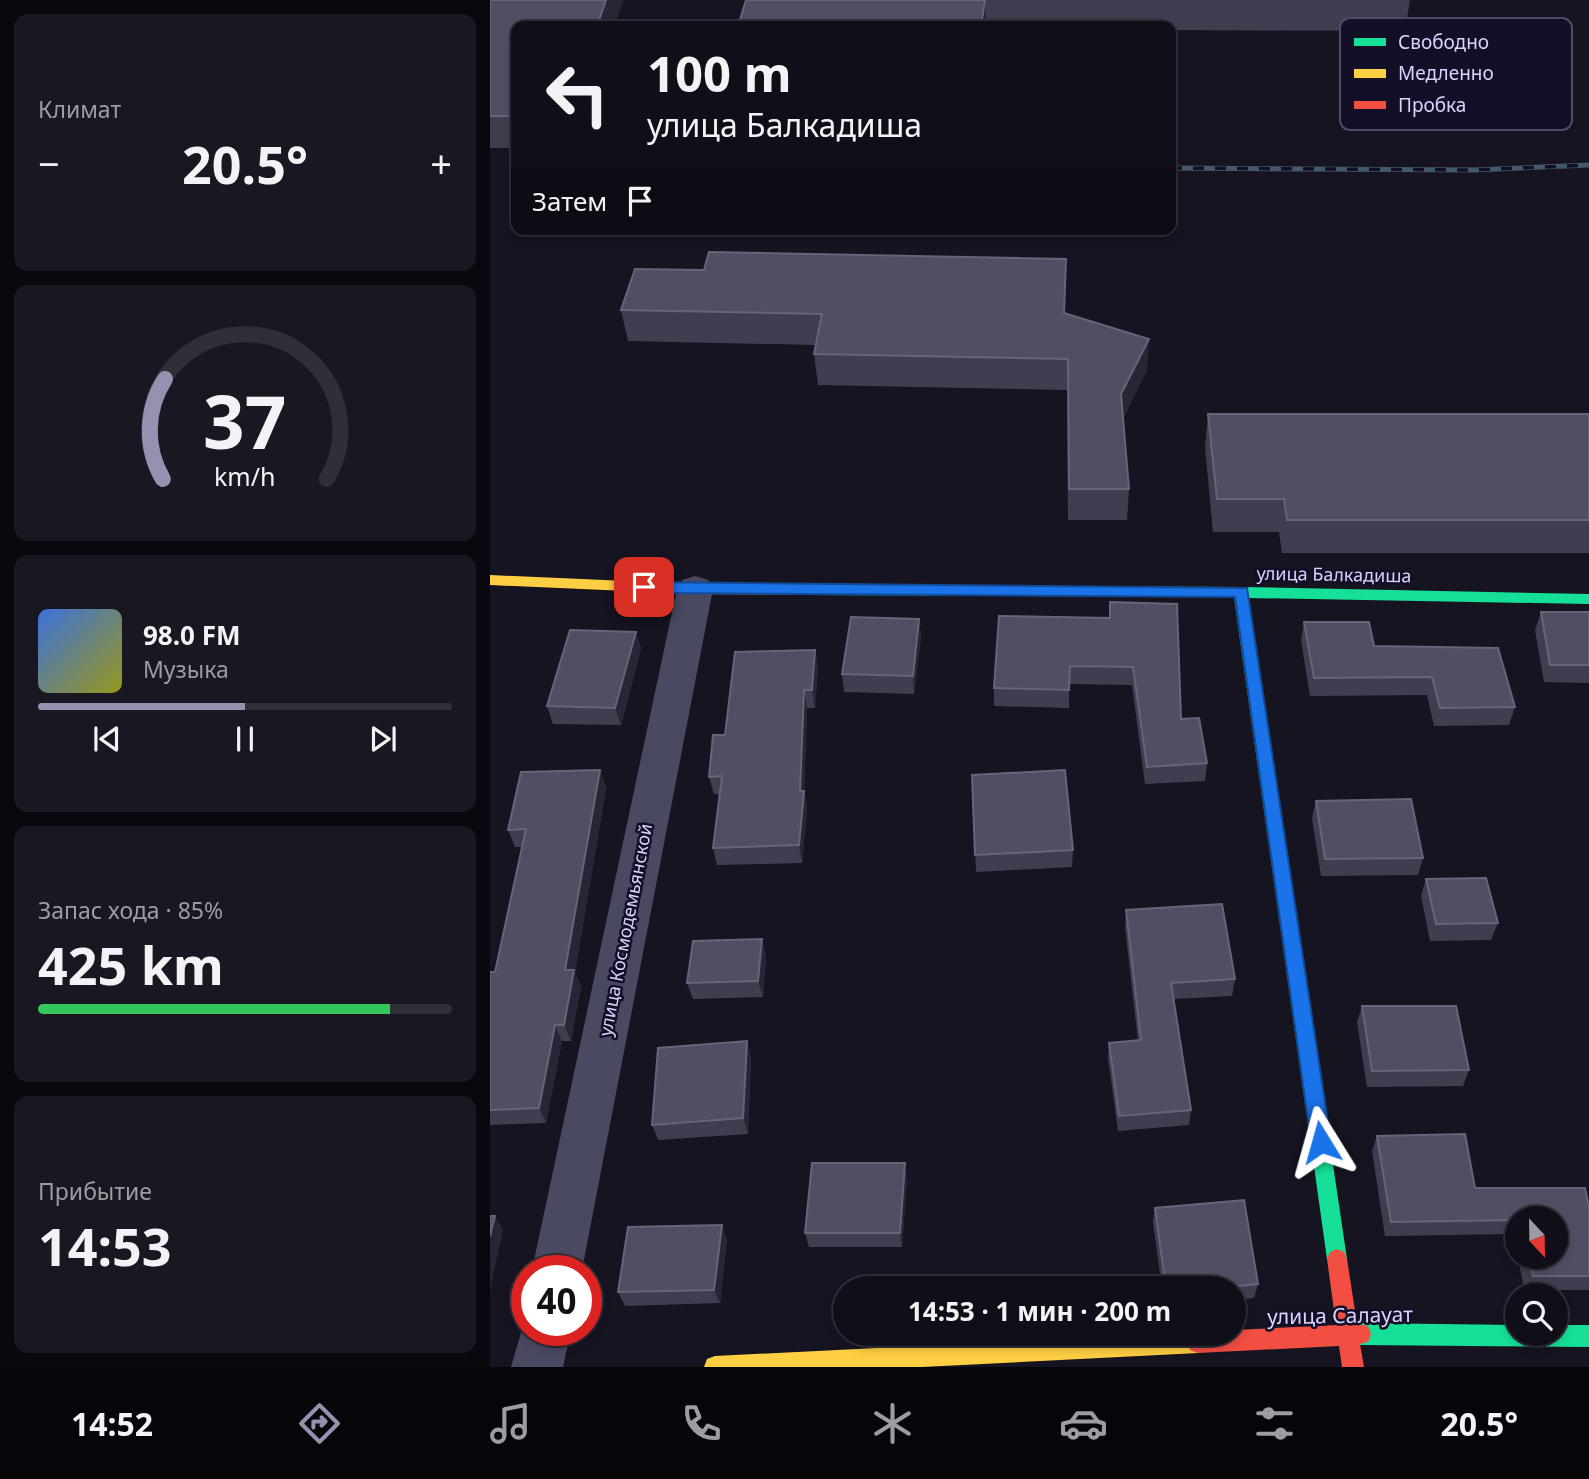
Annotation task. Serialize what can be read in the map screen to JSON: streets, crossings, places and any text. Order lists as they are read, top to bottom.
{
  "streets": {
    "street": ["улица Балкадиша", "улица Космодемьянской", "улица Салауат"]
  },
  "crossings": [
    ["улица Балкадиша", "улица Космодемьянской"]
  ],
  "legend": ["Свободно", "Медленно", "Пробка"],
  "north": "bottom",
  "page": {
    "tile": [
      "Климат",
      ["Запас хода · 85%", "425 km"],
      ["Прибытие", "14:53"]
    ],
    "turn": ["100 m", "улица Балкадиша"],
    "heat": ["−", "20.5°", "+"],
    "then": "Затем",
    "song": ["98.0 FM", "Музыка"],
    "limit": "40",
    "trip": "14:53 · 1 мин · 200 m",
    "tabs": ["14:52", "20.5°"],
    "gauge": ["37", "km/h"]
  }
}
